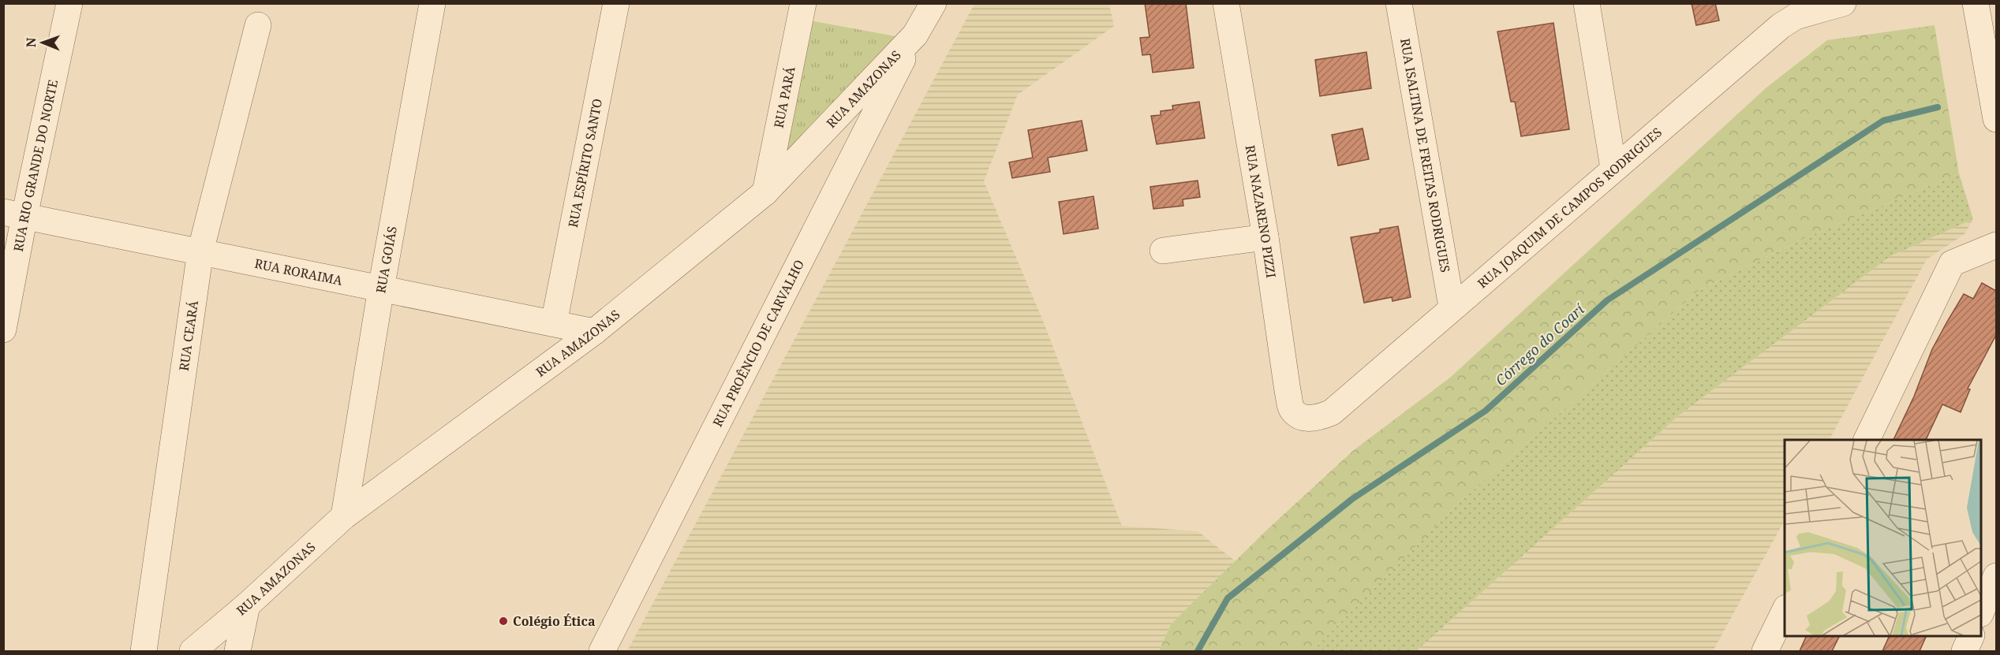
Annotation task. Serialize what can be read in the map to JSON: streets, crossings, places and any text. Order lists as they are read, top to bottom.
{
  "streets": {
    "street": [
      "RUA AMAZONAS",
      "RUA PARÁ",
      "RUA ISALTINA DE FREITAS RODRIGUES",
      "RUA ESPÍRITO SANTO",
      "RUA RIO GRANDE DO NORTE",
      "RUA JOAQUIM DE CAMPOS RODRIGUES",
      "RUA NAZARENO PIZZI",
      "RUA GOIÁS",
      "RUA RORAIMA",
      "RUA CEARÁ",
      "RUA PROÊNCIO DE CARVALHO"
    ]
  },
  "crossings": [
    ["RUA AMAZONAS", "RUA PARÁ"],
    ["RUA AMAZONAS", "RUA GOIÁS"],
    ["RUA AMAZONAS", "RUA RORAIMA"],
    ["RUA AMAZONAS", "RUA PROÊNCIO DE CARVALHO"],
    ["RUA ISALTINA DE FREITAS RODRIGUES", "RUA JOAQUIM DE CAMPOS RODRIGUES"],
    ["RUA ESPÍRITO SANTO", "RUA RORAIMA"],
    ["RUA RIO GRANDE DO NORTE", "RUA RORAIMA"],
    ["RUA JOAQUIM DE CAMPOS RODRIGUES", "RUA NAZARENO PIZZI"],
    ["RUA GOIÁS", "RUA RORAIMA"],
    ["RUA RORAIMA", "RUA CEARÁ"]
  ],
  "water": ["Córrego do Coarí"],
  "places": ["Colégio Ética"],
  "north": "left"
}
